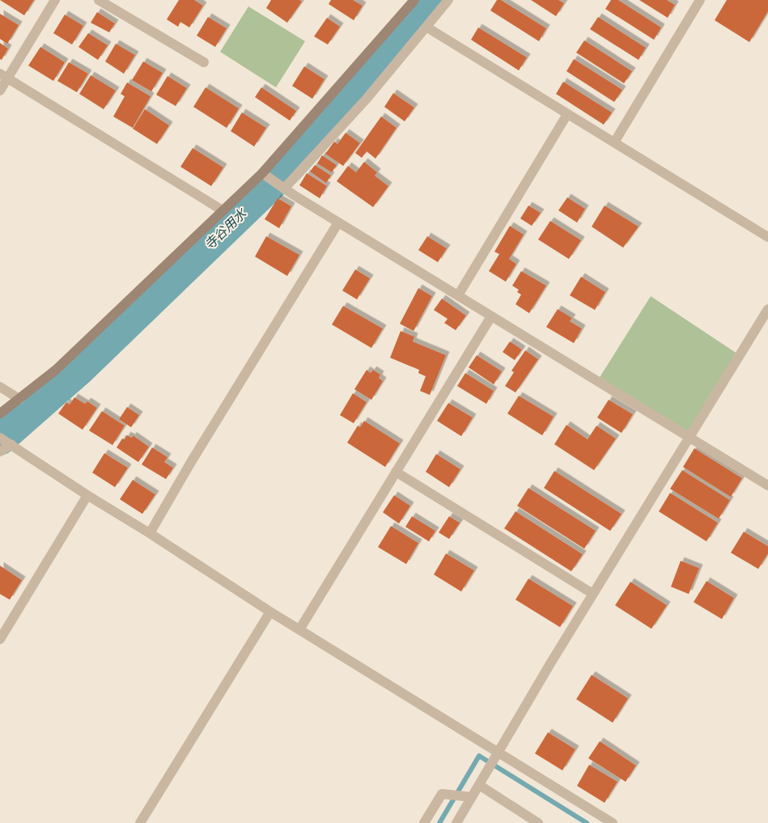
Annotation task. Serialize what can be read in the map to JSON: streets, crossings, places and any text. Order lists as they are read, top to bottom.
{
  "water": ["寺谷用水"]
}
